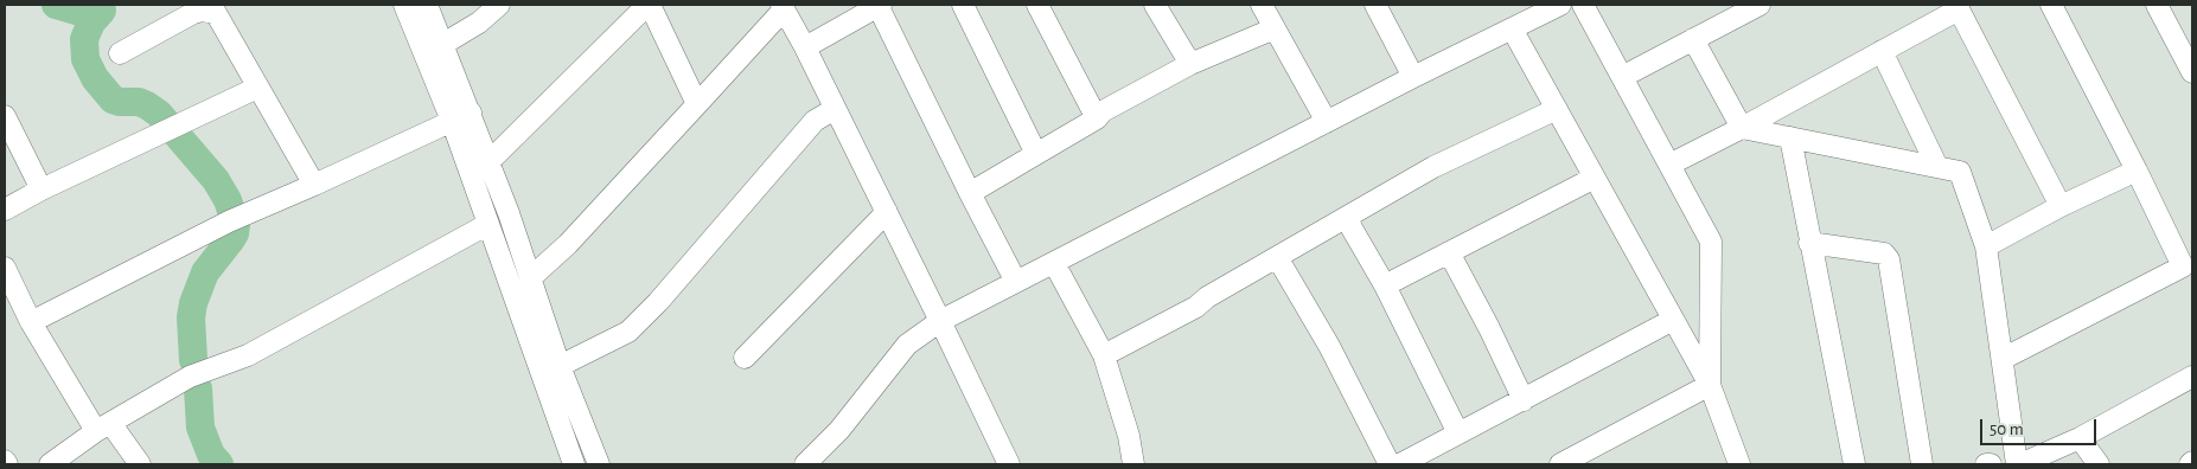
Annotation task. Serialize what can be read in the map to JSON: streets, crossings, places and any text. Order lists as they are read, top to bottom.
{
  "scale_bar": "50 m"
}
